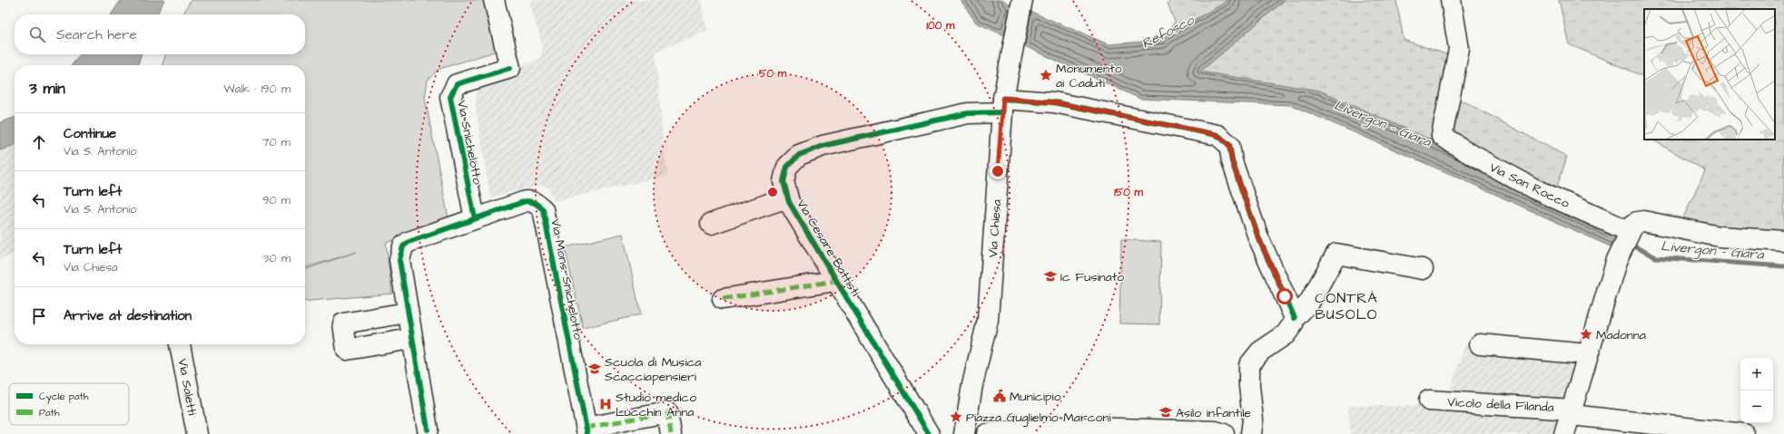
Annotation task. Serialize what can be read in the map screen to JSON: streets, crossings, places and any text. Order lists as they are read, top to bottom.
{
  "streets": {
    "street": [
      "Via Snichelotto",
      "Via San Rocco",
      "Via Chiesa",
      "Via Cesare Battisti",
      "Via Mons. Snichelotto",
      "Via Saletti",
      "Vicolo della Filanda"
    ]
  },
  "crossings": [
    ["Via Snichelotto", "Via Mons. Snichelotto"],
    ["Via Chiesa", "Via Cesare Battisti"]
  ],
  "districts": ["CONTRÀ BUSOLO"],
  "water": ["Refosco", "Livergon - Giara"],
  "places": {
    "place": ["Monumento ai Caduti", "Madonna", "Piazza Guglielmo Marconi"],
    "school or university": ["Ic Fusinato", "Scuola di Musica Scacciapensieri", "Asilo infantile"],
    "public building": ["Municipio"],
    "hospital": ["Studio medico Lucchin Anna"]
  },
  "legend": ["Cycle path", "Path"],
  "page": {
    "search": "Search here",
    "heading": ["3 min", "Walk · 190 m"],
    "list": [
      ["Continue", "Via S. Antonio", "70 m"],
      ["Turn left", "Via S. Antonio", "90 m"],
      ["Turn left", "Via Chiesa", "30 m"],
      "Arrive at destination"
    ],
    "map_buttons": ["+", "−"]
  },
  "rings": ["100 m", "50 m", "150 m"]
}
